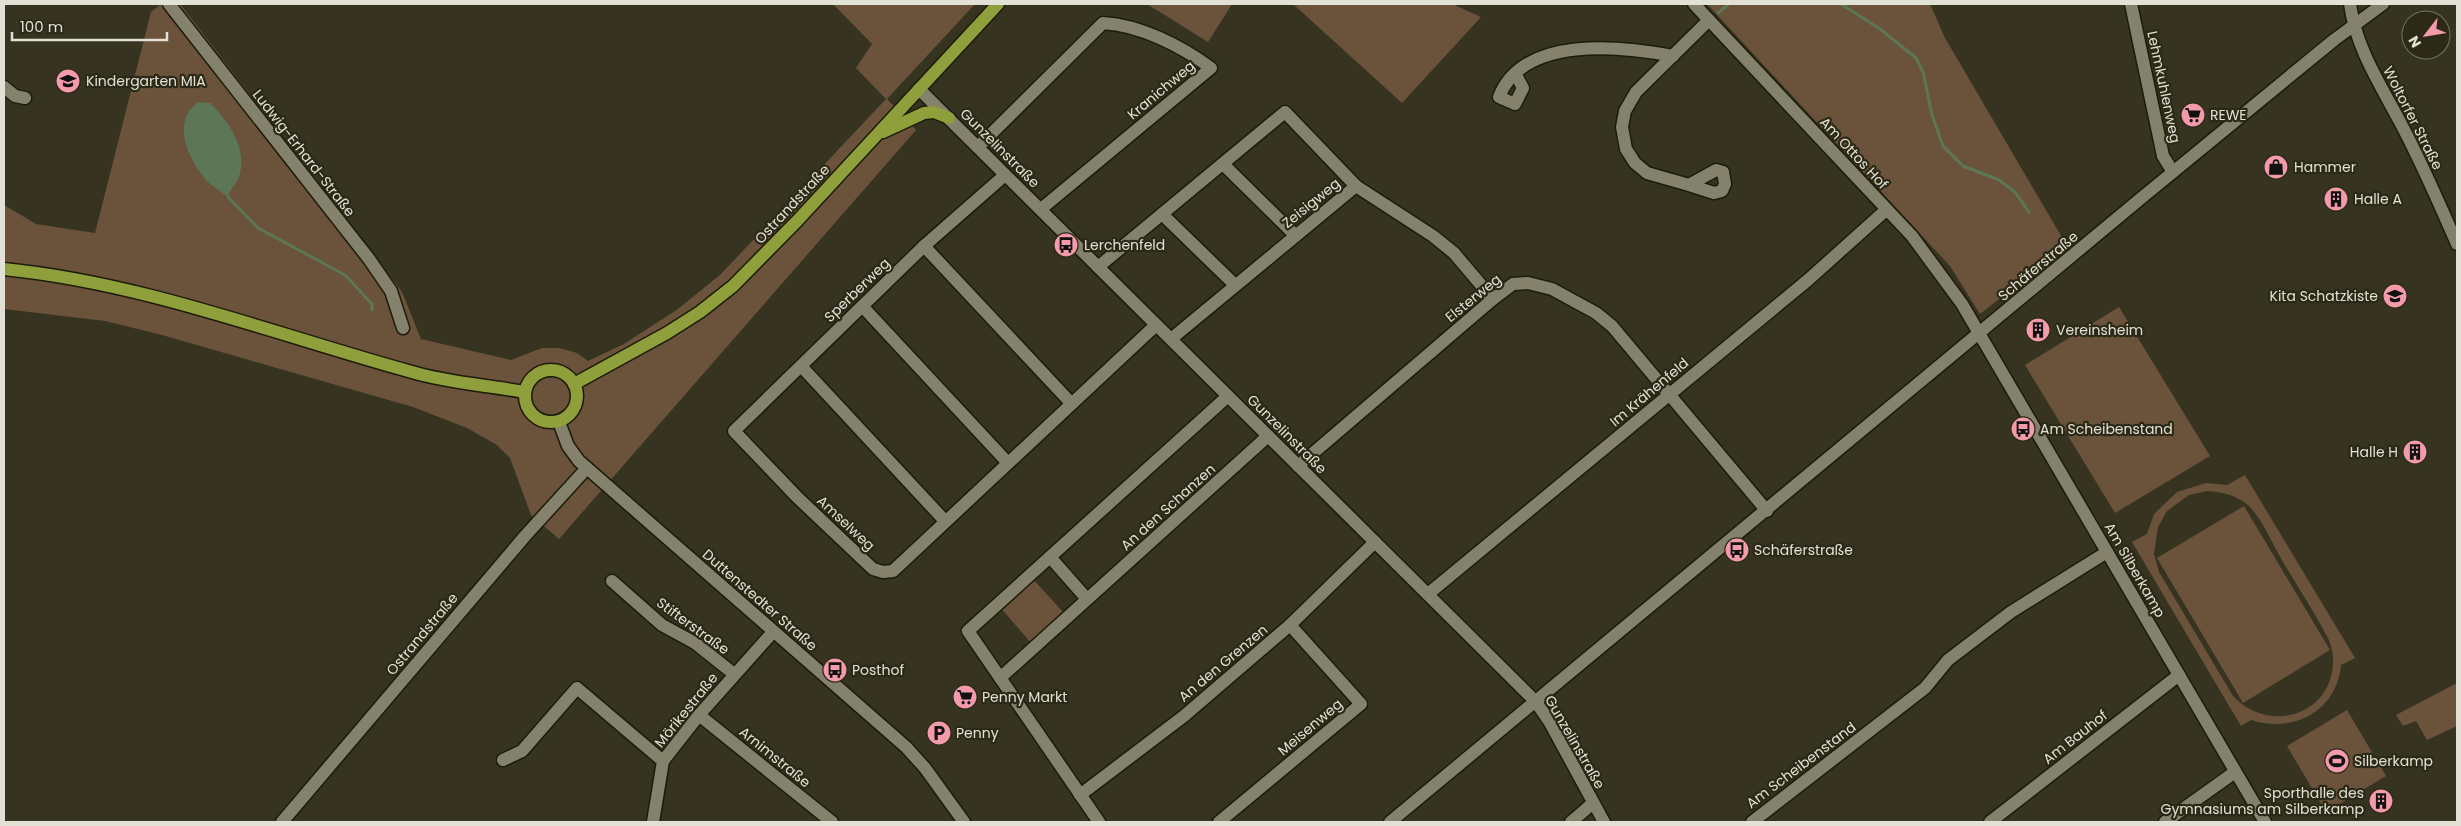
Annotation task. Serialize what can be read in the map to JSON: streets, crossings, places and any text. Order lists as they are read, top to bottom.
{
  "streets": {
    "main road": ["Ostrandstraße"],
    "street": [
      "Lehmkuhlenweg",
      "Kranichweg",
      "Woltorfer Straße",
      "Gunzelinstraße",
      "Ludwig-Erhard-Straße",
      "Am Ottos Hof",
      "Zeisigweg",
      "Schäferstraße",
      "Sperberweg",
      "Elsterweg",
      "Im Krähenfeld",
      "An den Schanzen",
      "Amselweg",
      "Am Silberkamp",
      "Duttenstedter Straße",
      "Stifterstraße",
      "An den Grenzen",
      "Mörikestraße",
      "Meisenweg",
      "Am Bauhof",
      "Arnimstraße",
      "Am Scheibenstand"
    ]
  },
  "crossings": [
    ["Lehmkuhlenweg", "Schäferstraße"],
    ["Kranichweg", "Gunzelinstraße"],
    ["Woltorfer Straße", "Schäferstraße"],
    ["Gunzelinstraße", "Zeisigweg"],
    ["Gunzelinstraße", "Ostrandstraße"],
    ["Gunzelinstraße", "Schäferstraße"],
    ["Gunzelinstraße", "Sperberweg"],
    ["Gunzelinstraße", "Elsterweg"],
    ["Gunzelinstraße", "Im Krähenfeld"],
    ["Gunzelinstraße", "An den Schanzen"],
    ["Gunzelinstraße", "Amselweg"],
    ["Gunzelinstraße", "An den Grenzen"],
    ["Am Ottos Hof", "Schäferstraße"],
    ["Am Ottos Hof", "Im Krähenfeld"],
    ["Am Ottos Hof", "Am Silberkamp"],
    ["Zeisigweg", "Elsterweg"],
    ["Ostrandstraße", "Duttenstedter Straße"],
    ["Schäferstraße", "Elsterweg"],
    ["Schäferstraße", "Am Silberkamp"],
    ["Sperberweg", "Amselweg"],
    ["Elsterweg", "Im Krähenfeld"],
    ["Am Silberkamp", "Am Bauhof"],
    ["Am Silberkamp", "Am Scheibenstand"],
    ["Duttenstedter Straße", "Mörikestraße"],
    ["Stifterstraße", "Mörikestraße"],
    ["An den Grenzen", "Meisenweg"],
    ["Mörikestraße", "Arnimstraße"]
  ],
  "places": {
    "school or university": ["Kindergarten MIA", "Kita Schatzkiste"],
    "supermarket": ["REWE", "Penny Markt"],
    "shop": ["Hammer"],
    "building": [
      "Halle A",
      "Vereinsheim",
      "Halle H",
      "Sporthalle des Gymnasiums am Silberkamp"
    ],
    "bus stop": [
      "Lerchenfeld",
      "Am Scheibenstand",
      "Schäferstraße",
      "Posthof"
    ],
    "parking": ["Penny"],
    "sports": ["Silberkamp"]
  },
  "scale_bar": "100 m",
  "north": "bottom left"
}
